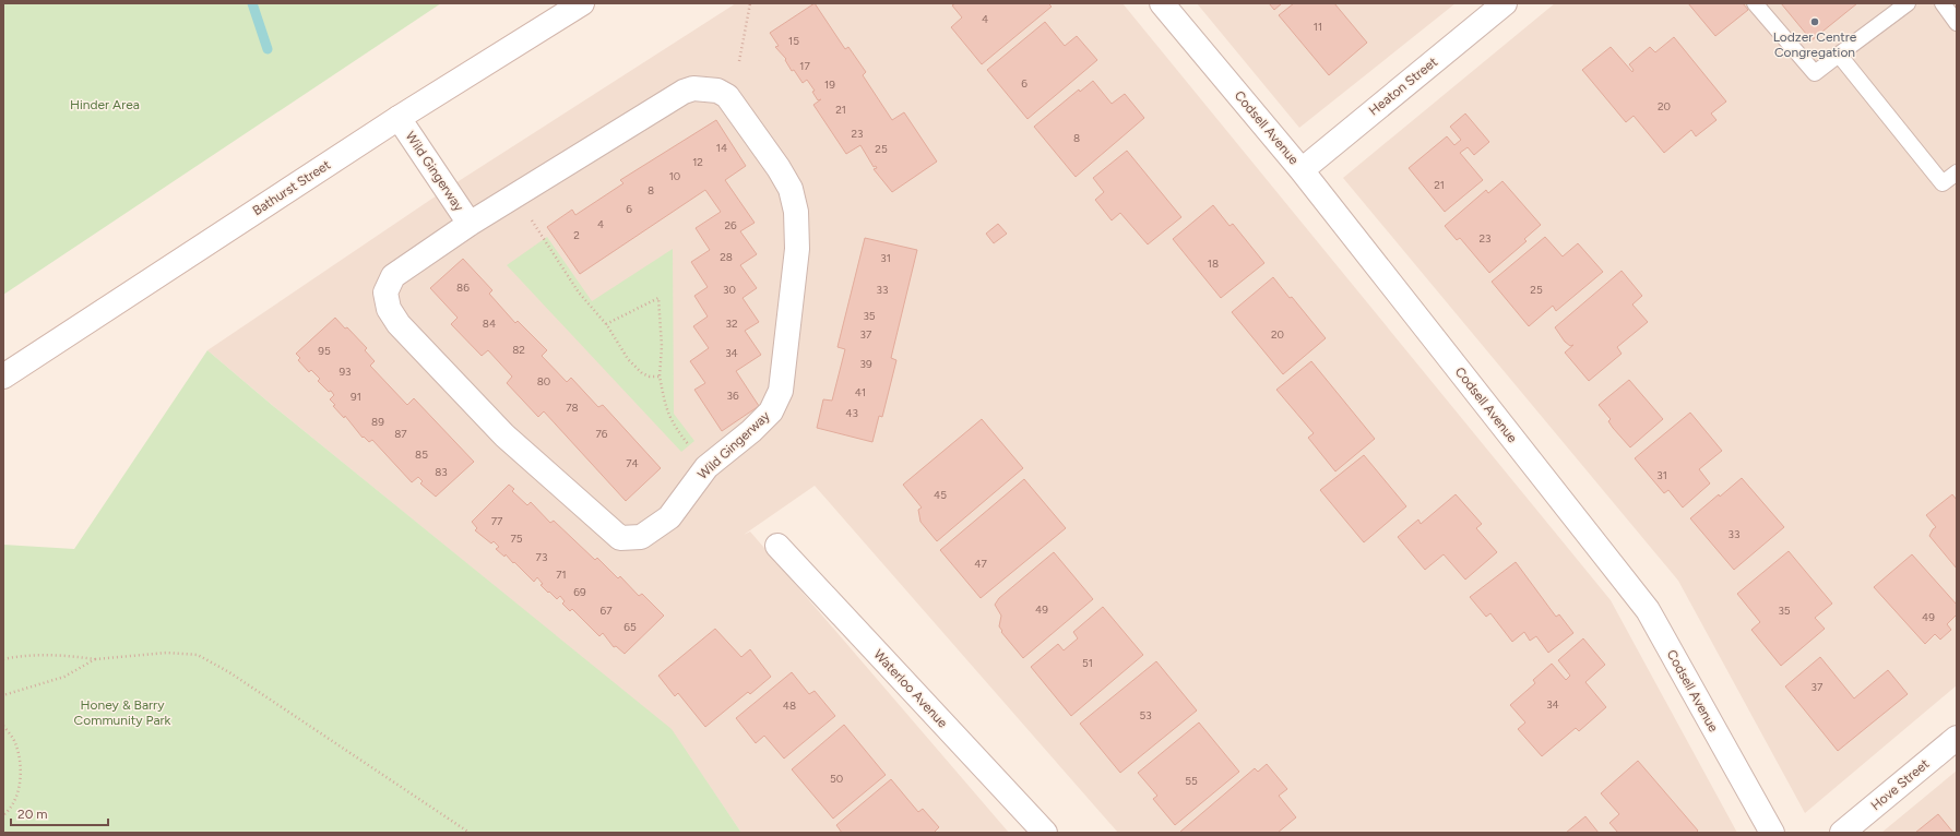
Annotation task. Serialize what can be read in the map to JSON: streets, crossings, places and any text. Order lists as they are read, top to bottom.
{
  "streets": {
    "street": [
      "Heaton Street",
      "Codsell Avenue",
      "Wild Gingerway",
      "Bathurst Street",
      "Waterloo Avenue",
      "Hove Street"
    ]
  },
  "crossings": [
    ["Heaton Street", "Codsell Avenue"],
    ["Wild Gingerway", "Bathurst Street"]
  ],
  "parks": ["Hinder Area", "Honey & Barry Community Park"],
  "places": ["Lodzer Centre Congregation"],
  "house_numbers": [
    "4",
    "11",
    "15",
    "17",
    "6",
    "19",
    "20",
    "21",
    "23",
    "8",
    "14",
    "25",
    "12",
    "10",
    "21",
    "8",
    "6",
    "4",
    "26",
    "2",
    "23",
    "28",
    "31",
    "18",
    "86",
    "30",
    "33",
    "25",
    "35",
    "84",
    "32",
    "37",
    "20",
    "82",
    "95",
    "34",
    "39",
    "93",
    "80",
    "41",
    "36",
    "91",
    "78",
    "43",
    "89",
    "87",
    "76",
    "85",
    "74",
    "83",
    "31",
    "45",
    "77",
    "33",
    "75",
    "73",
    "47",
    "71",
    "69",
    "49",
    "67",
    "35",
    "49",
    "65",
    "51",
    "37",
    "34",
    "48",
    "53",
    "50",
    "55"
  ],
  "scale_bar": "20 m"
}
